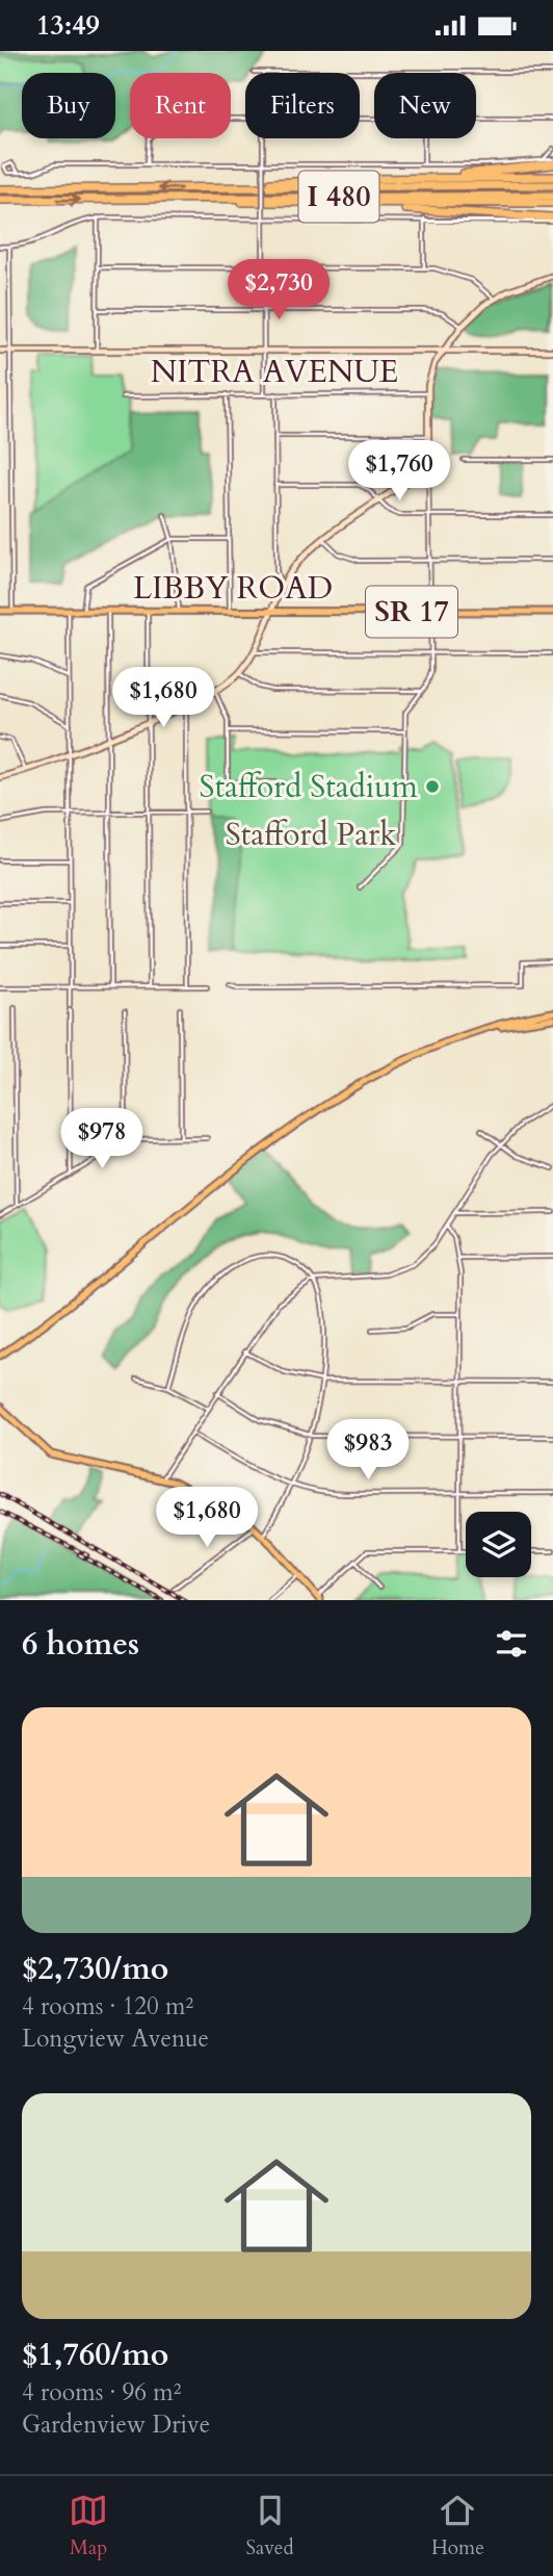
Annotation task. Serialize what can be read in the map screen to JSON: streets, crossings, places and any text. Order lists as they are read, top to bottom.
{
  "streets": {
    "highway": ["I 480"],
    "main road": ["LIBBY ROAD", "SR 17"],
    "street": ["NITRA AVENUE"]
  },
  "parks": ["Stafford Park"],
  "places": ["Stafford Stadium"],
  "page": {
    "status": "13:49",
    "chip": [
      "Buy",
      "Rent",
      "Filters",
      "New"
    ],
    "price": [
      "$2,730",
      "$1,760",
      "$1,680",
      "$978",
      "$983",
      "$1,680"
    ],
    "heading": "6 homes",
    "list": [
      {
        "name": "$2,730/mo",
        "note": "4 rooms · 120 m² · Longview Avenue"
      },
      {
        "name": "$1,760/mo",
        "note": "4 rooms · 96 m² · Gardenview Drive"
      }
    ],
    "tabs": ["Map", "Saved", "Home"]
  }
}
